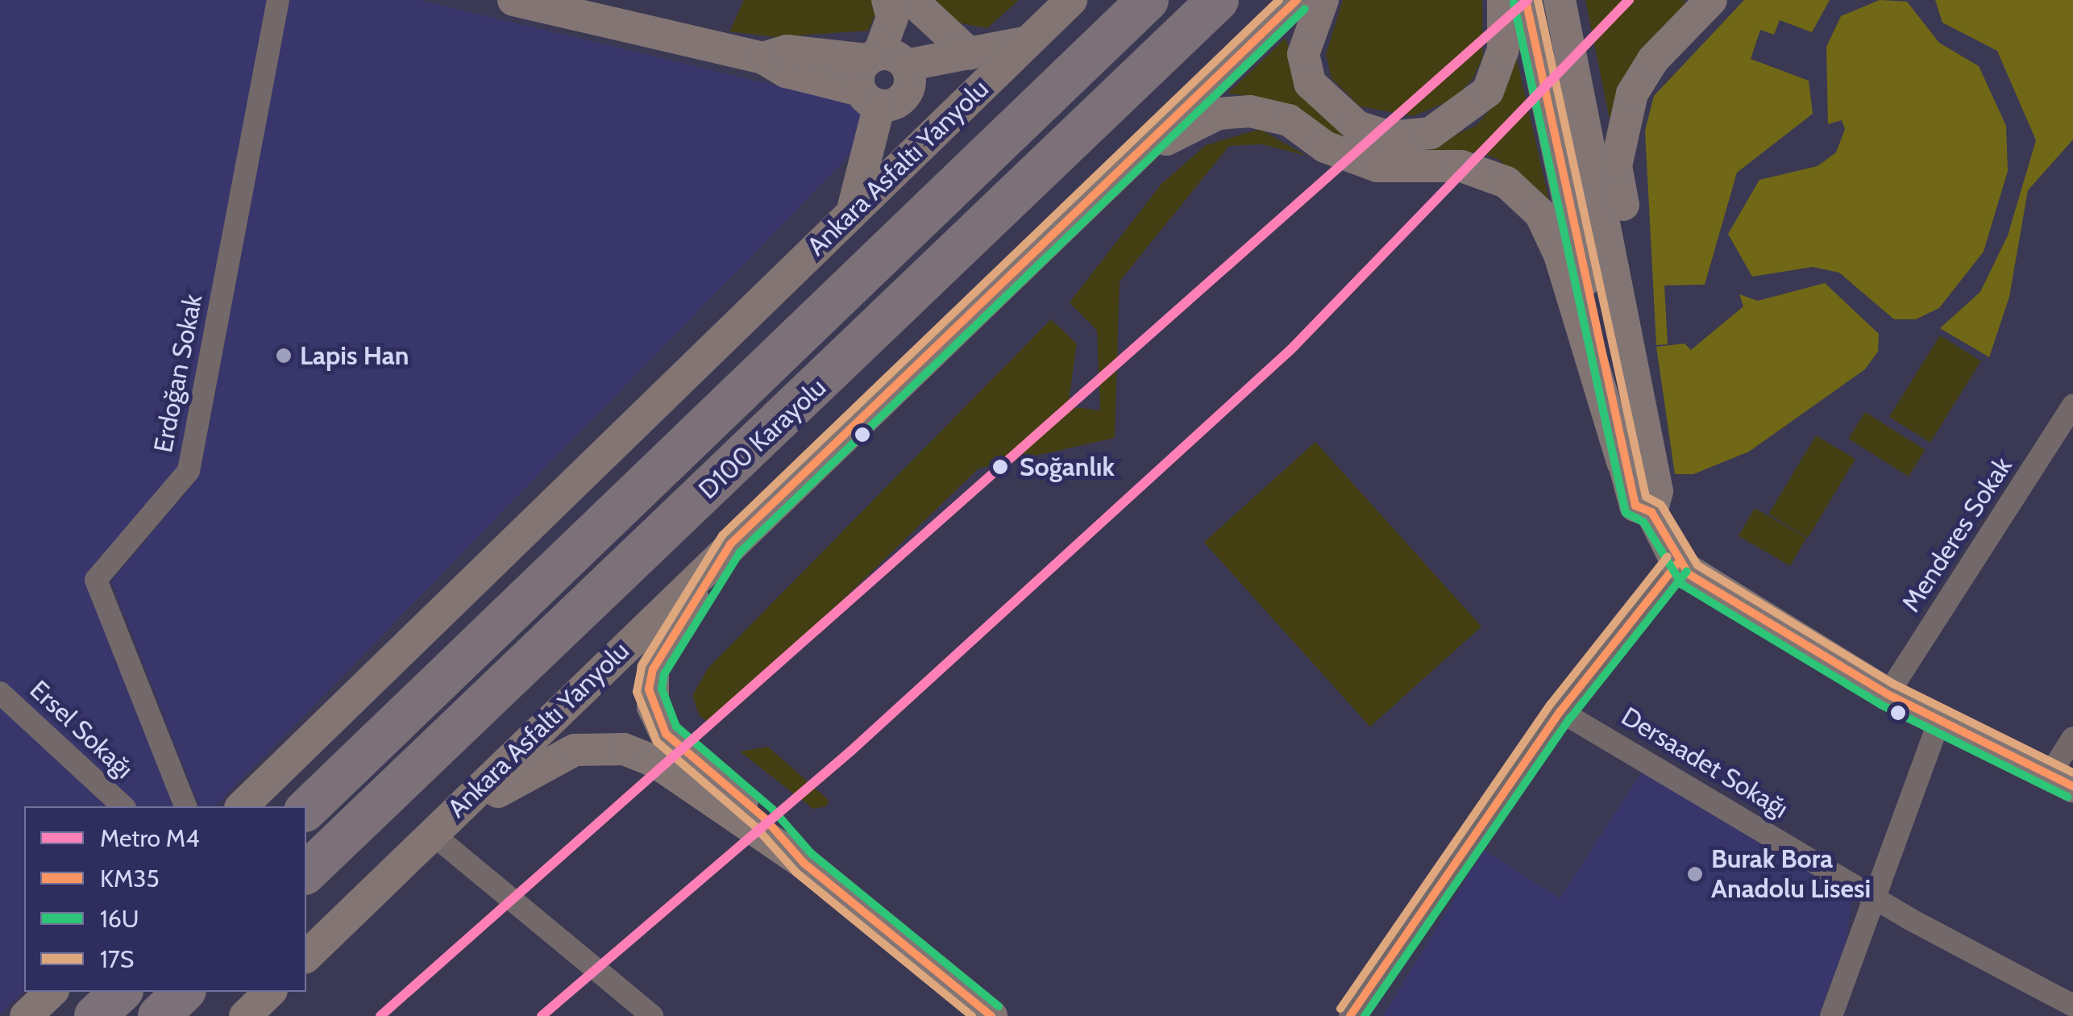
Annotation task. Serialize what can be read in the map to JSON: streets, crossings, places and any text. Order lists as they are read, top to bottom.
{
  "streets": {
    "highway": ["D100 Karayolu"],
    "main road": ["Ankara Asfaltı Yanyolu"],
    "street": [
      "Erdoğan Sokak",
      "Menderes Sokak",
      "Ersel Sokağı",
      "Dersaadet Sokağı"
    ]
  },
  "places": ["Lapis Han", "Soğanlık", "Burak Bora Anadolu Lisesi"],
  "lines": [
    "metro line M4",
    "transit line KM35",
    "transit line 17S",
    "transit line 16U"
  ],
  "legend": [
    "Metro M4",
    "KM35",
    "16U",
    "17S"
  ]
}
